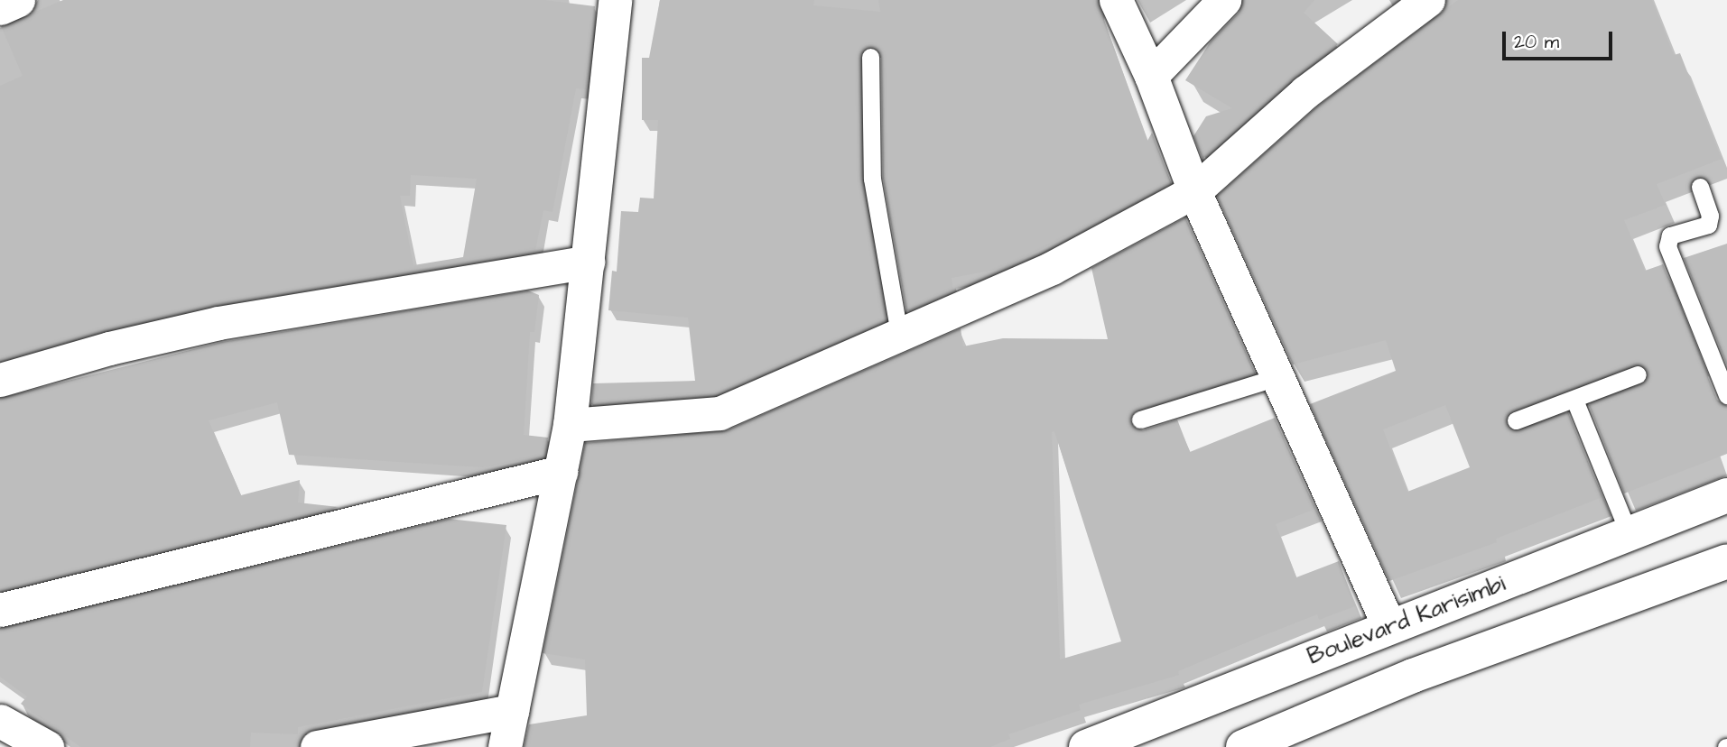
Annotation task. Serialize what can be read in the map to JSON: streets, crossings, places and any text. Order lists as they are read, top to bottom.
{
  "streets": {
    "main road": ["Boulevard Karisimbi"]
  },
  "scale_bar": "20 m"
}
